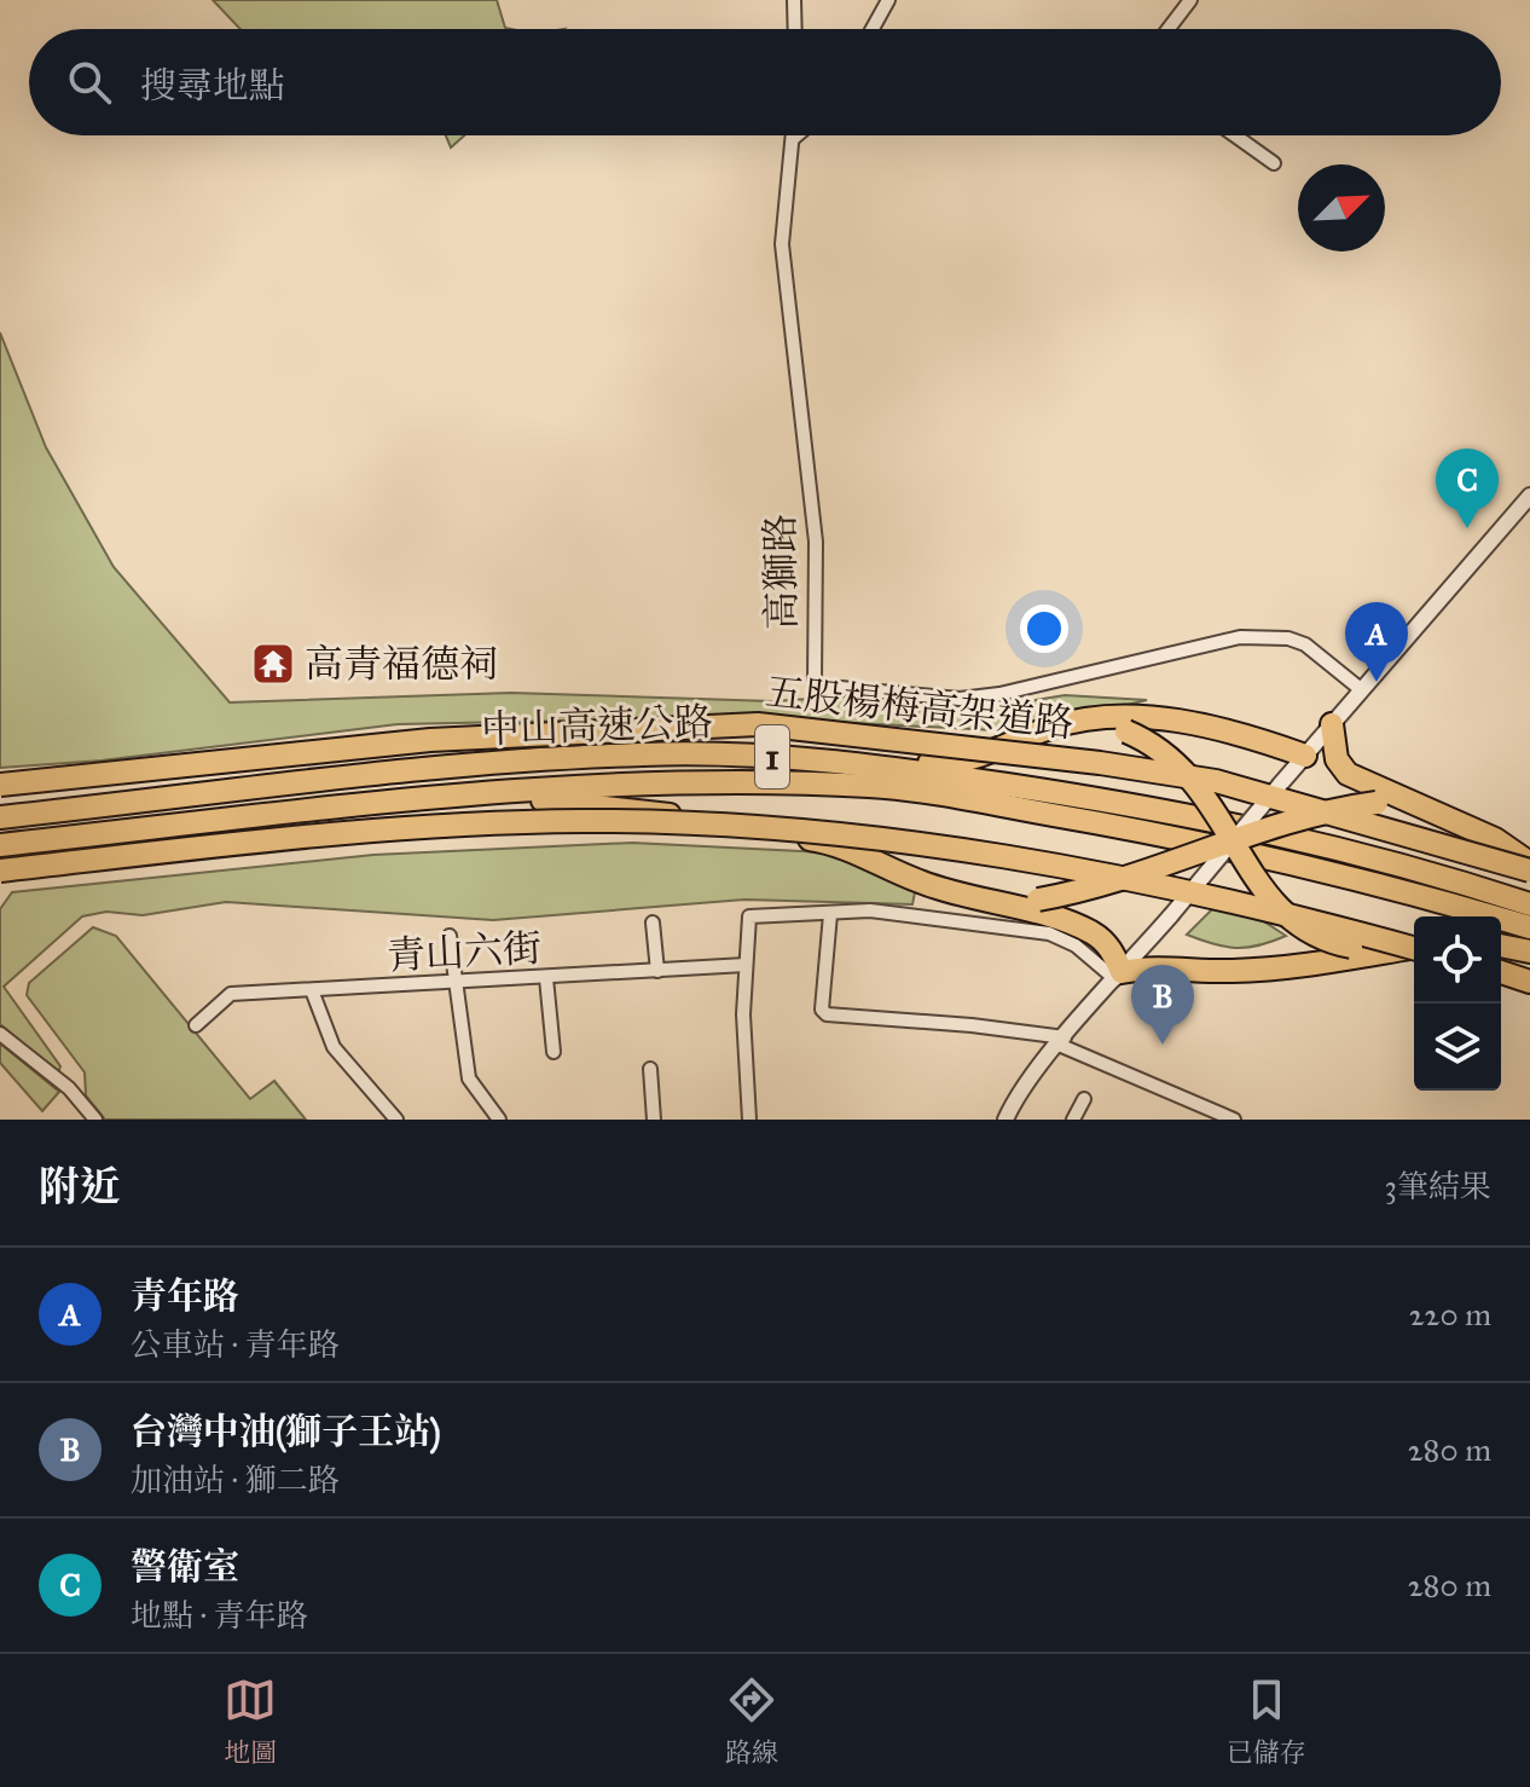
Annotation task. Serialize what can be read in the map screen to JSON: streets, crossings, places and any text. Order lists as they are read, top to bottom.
{
  "streets": {
    "highway": ["五股楊梅高架道路", "中山高速公路", "1"],
    "street": ["高獅路", "青山六街"]
  },
  "places": {
    "temple": ["高青福德祠"]
  },
  "north": "top right",
  "page": {
    "search": "搜尋地點",
    "pins": ["C", "A", "B"],
    "heading": ["附近", "3筆結果"],
    "list": [
      {
        "mark": "A",
        "name": "青年路",
        "note": "公車站 · 青年路",
        "value": "220 m"
      },
      {
        "mark": "B",
        "name": "台灣中油(獅子王站)",
        "note": "加油站 · 獅二路",
        "value": "280 m"
      },
      {
        "mark": "C",
        "name": "警衛室",
        "note": "地點 · 青年路",
        "value": "280 m"
      }
    ],
    "nav": ["地圖", "路線", "已儲存"]
  }
}
